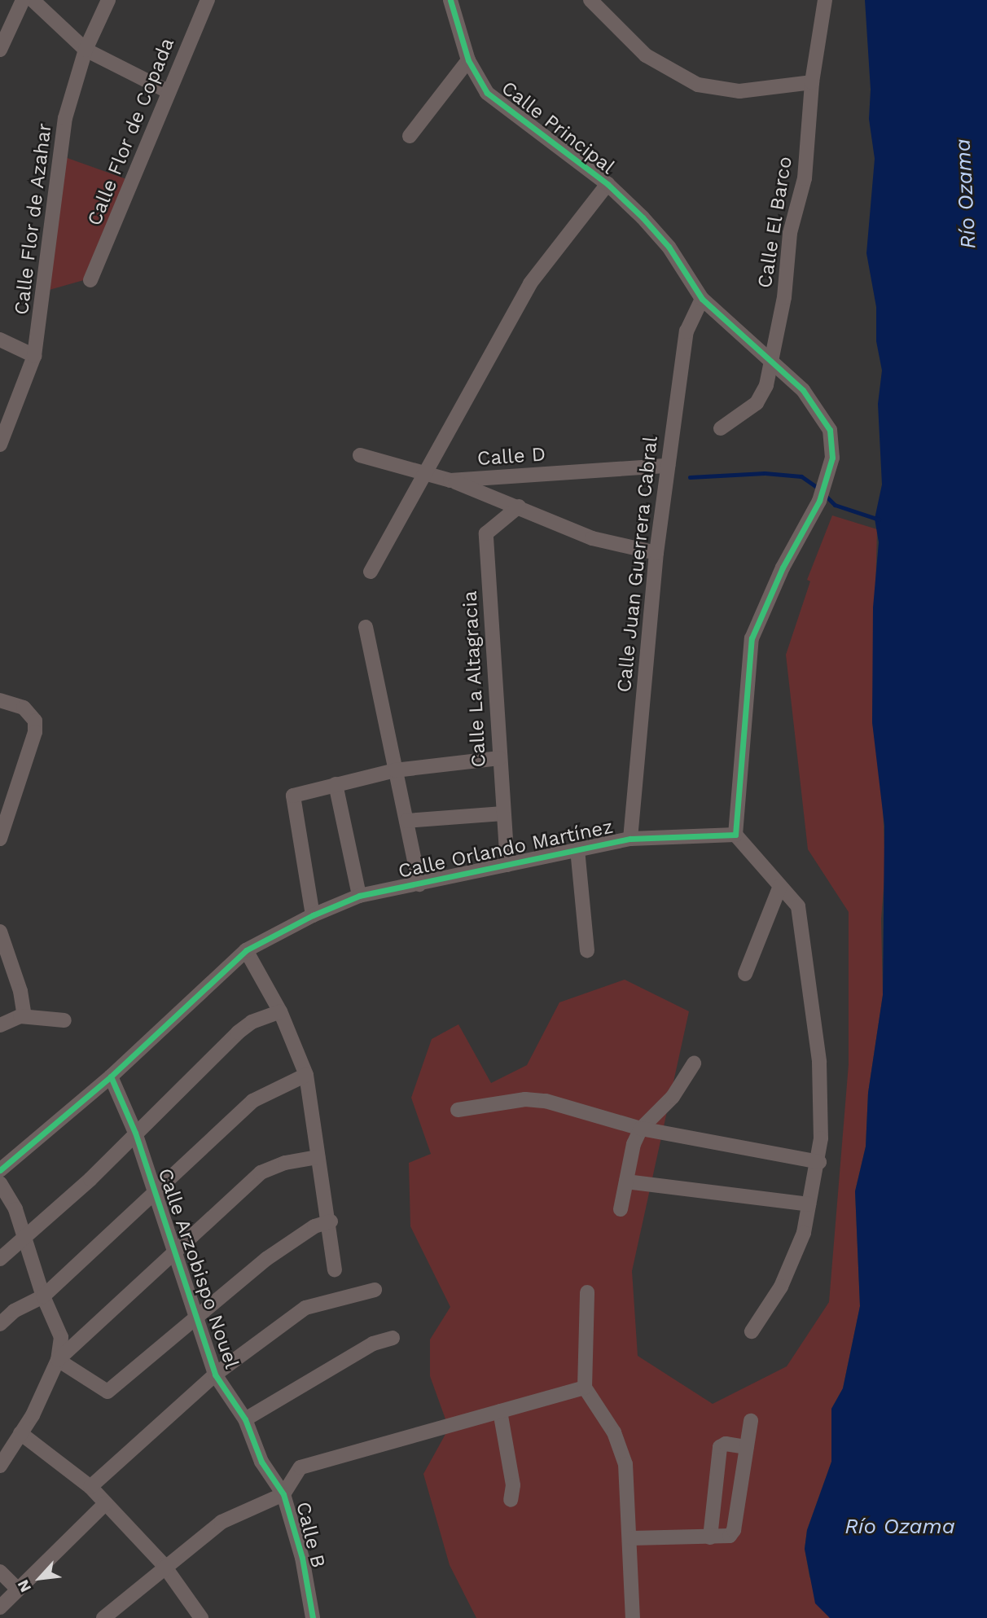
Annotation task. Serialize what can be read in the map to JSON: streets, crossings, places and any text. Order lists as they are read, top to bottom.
{
  "streets": {
    "street": [
      "Calle Principal",
      "Calle Flor de Copada",
      "Calle Flor de Azahar",
      "Calle El Barco",
      "Calle D",
      "Calle Juan Guerrera Cabral",
      "Calle La Altagracia",
      "Calle Orlando Martínez",
      "Calle Arzobispo Nouel",
      "Calle B"
    ]
  },
  "crossings": [
    ["Calle Principal", "Calle El Barco"],
    ["Calle Principal", "Calle Juan Guerrera Cabral"],
    ["Calle Principal", "Calle Orlando Martínez"],
    ["Calle D", "Calle Juan Guerrera Cabral"],
    ["Calle Juan Guerrera Cabral", "Calle Orlando Martínez"],
    ["Calle La Altagracia", "Calle Orlando Martínez"],
    ["Calle Orlando Martínez", "Calle Arzobispo Nouel"],
    ["Calle Arzobispo Nouel", "Calle B"]
  ],
  "water": ["Río Ozama"],
  "north": "bottom left"
}
